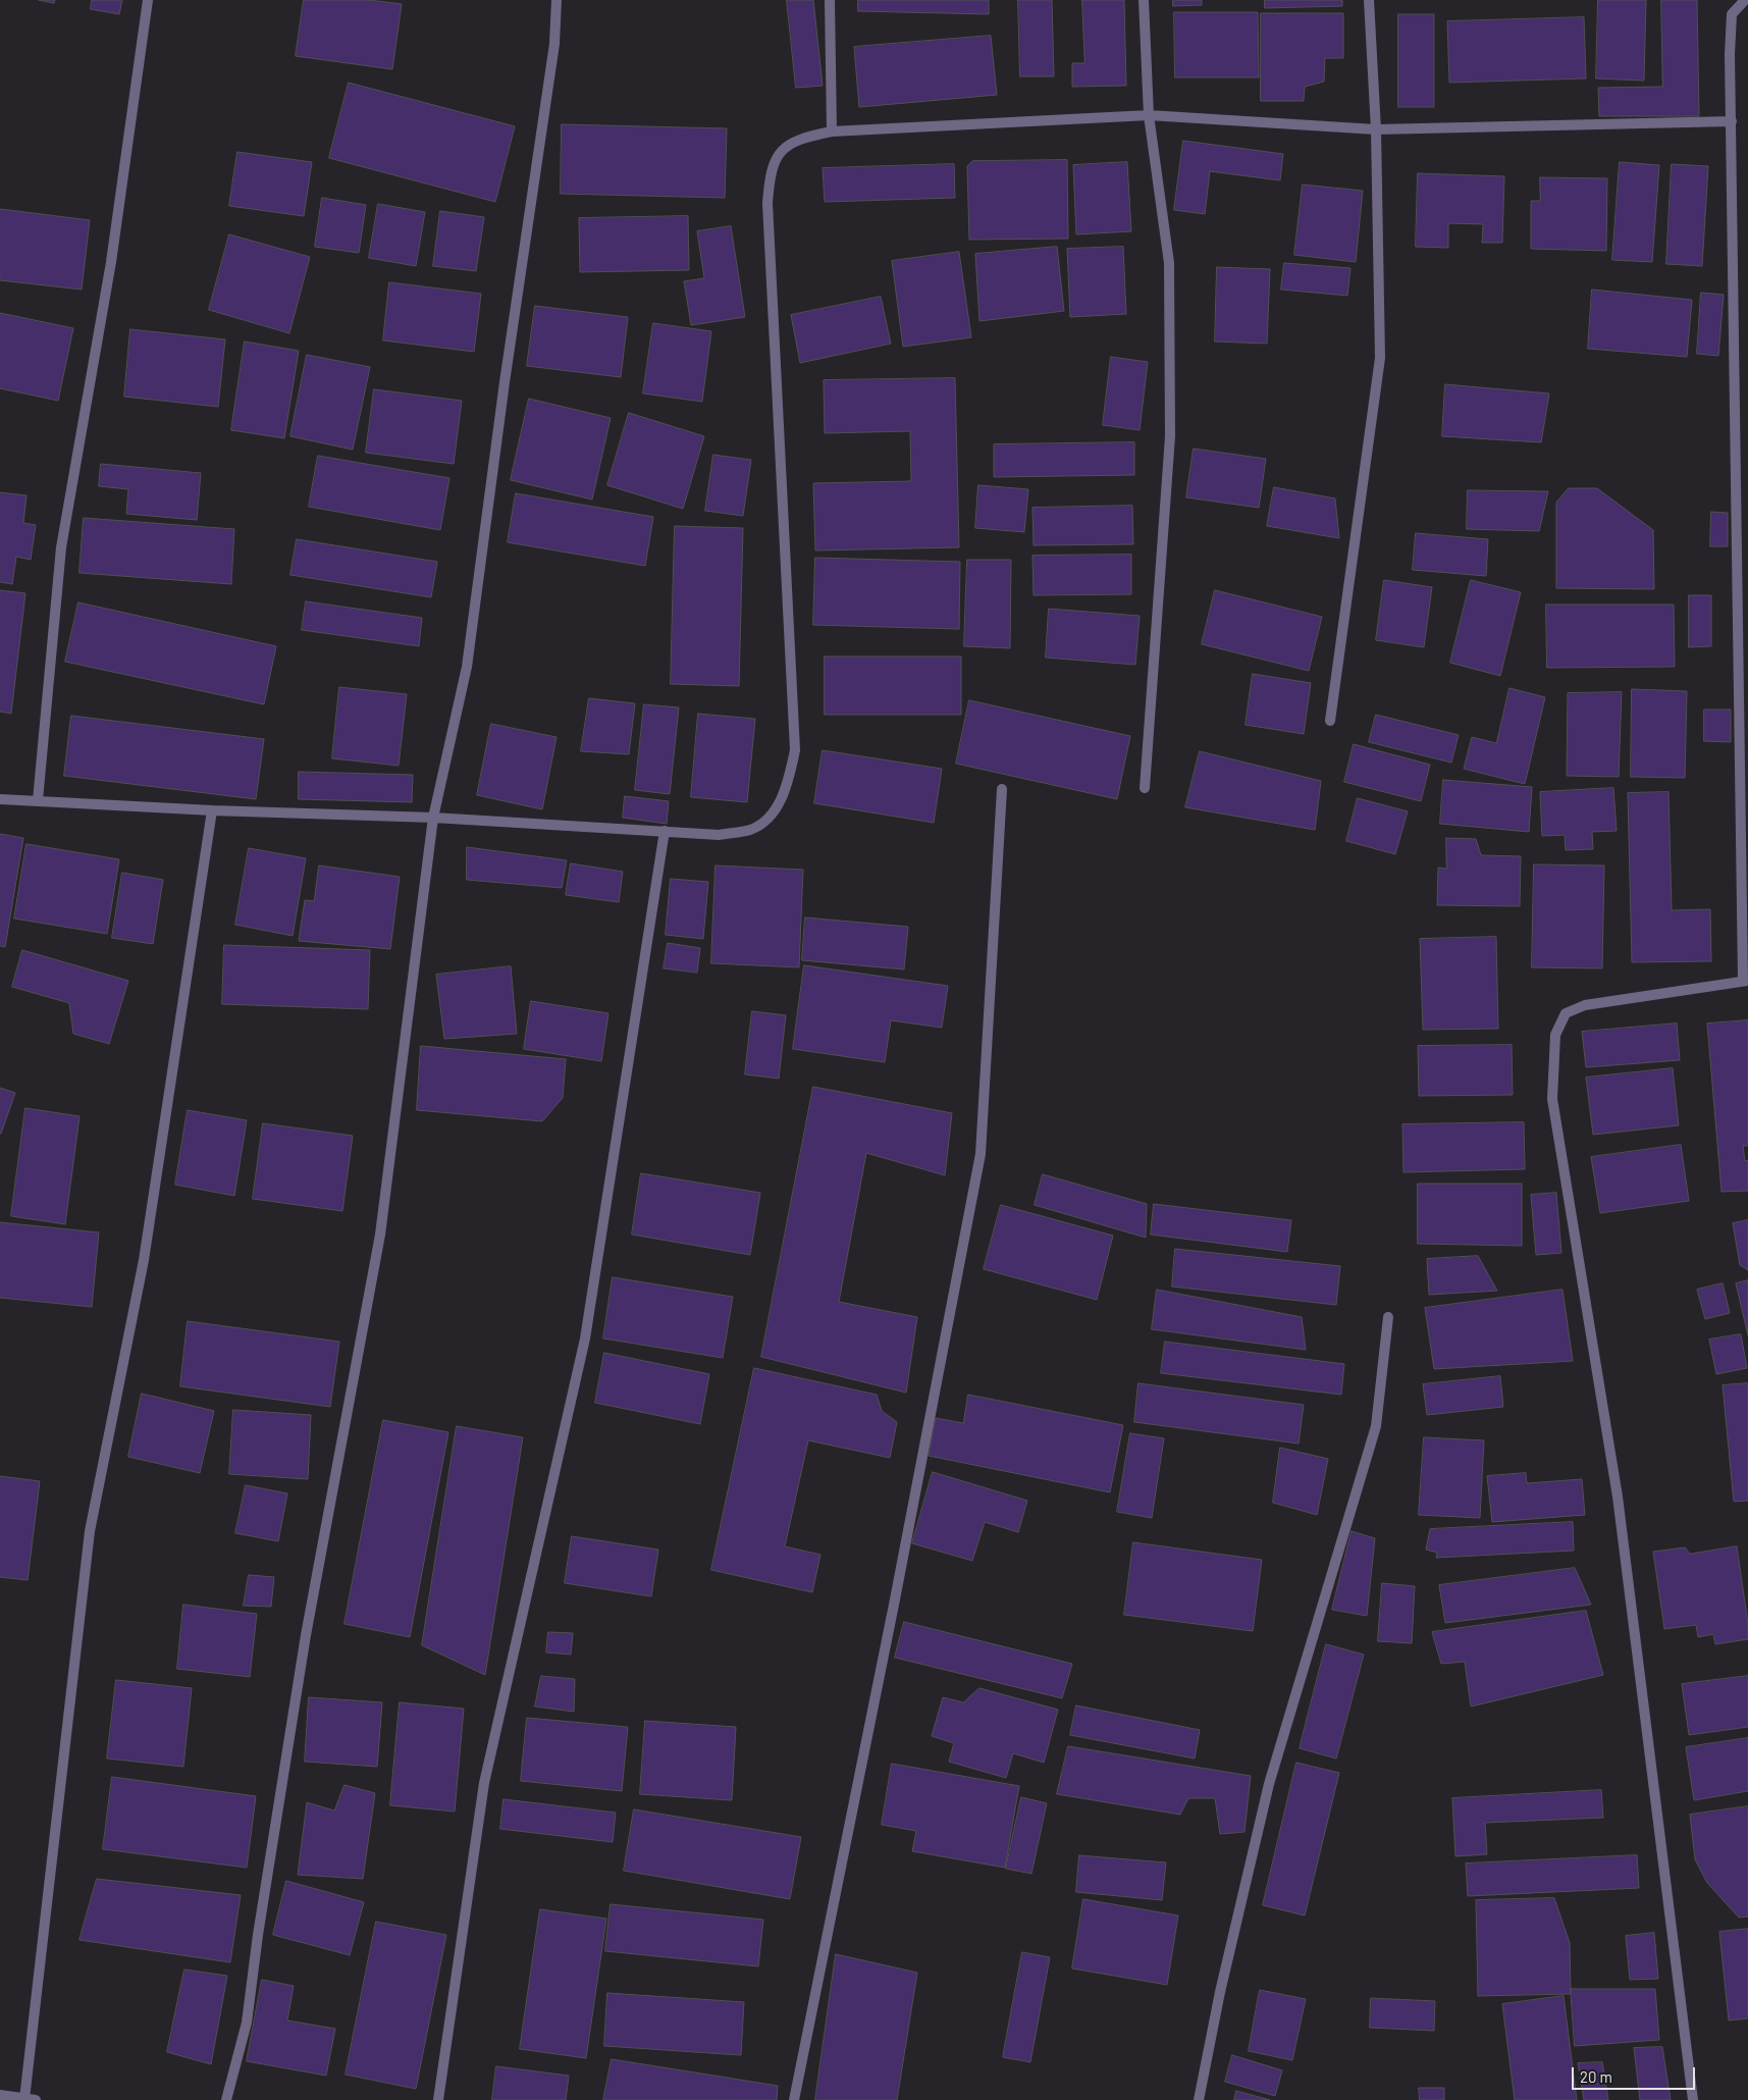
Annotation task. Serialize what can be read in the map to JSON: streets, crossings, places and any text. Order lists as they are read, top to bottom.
{
  "scale_bar": "20 m"
}
